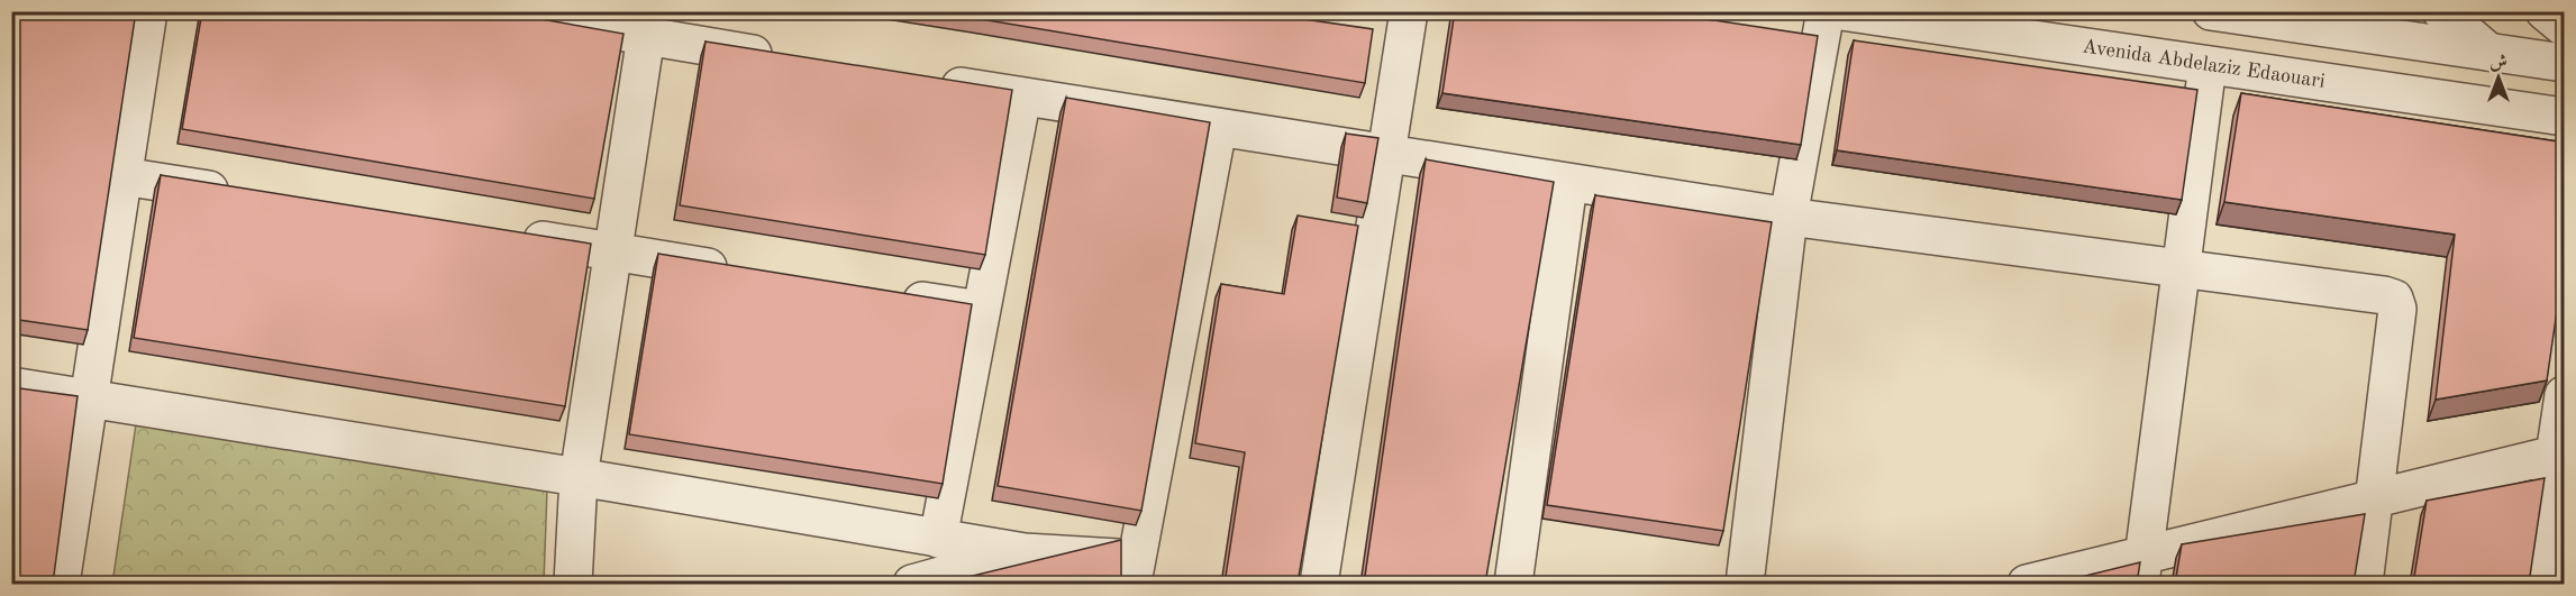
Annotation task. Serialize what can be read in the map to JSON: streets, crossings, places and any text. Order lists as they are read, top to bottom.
{
  "streets": {
    "street": ["Avenida Abdelaziz Edaouari"]
  },
  "north": "top"
}
